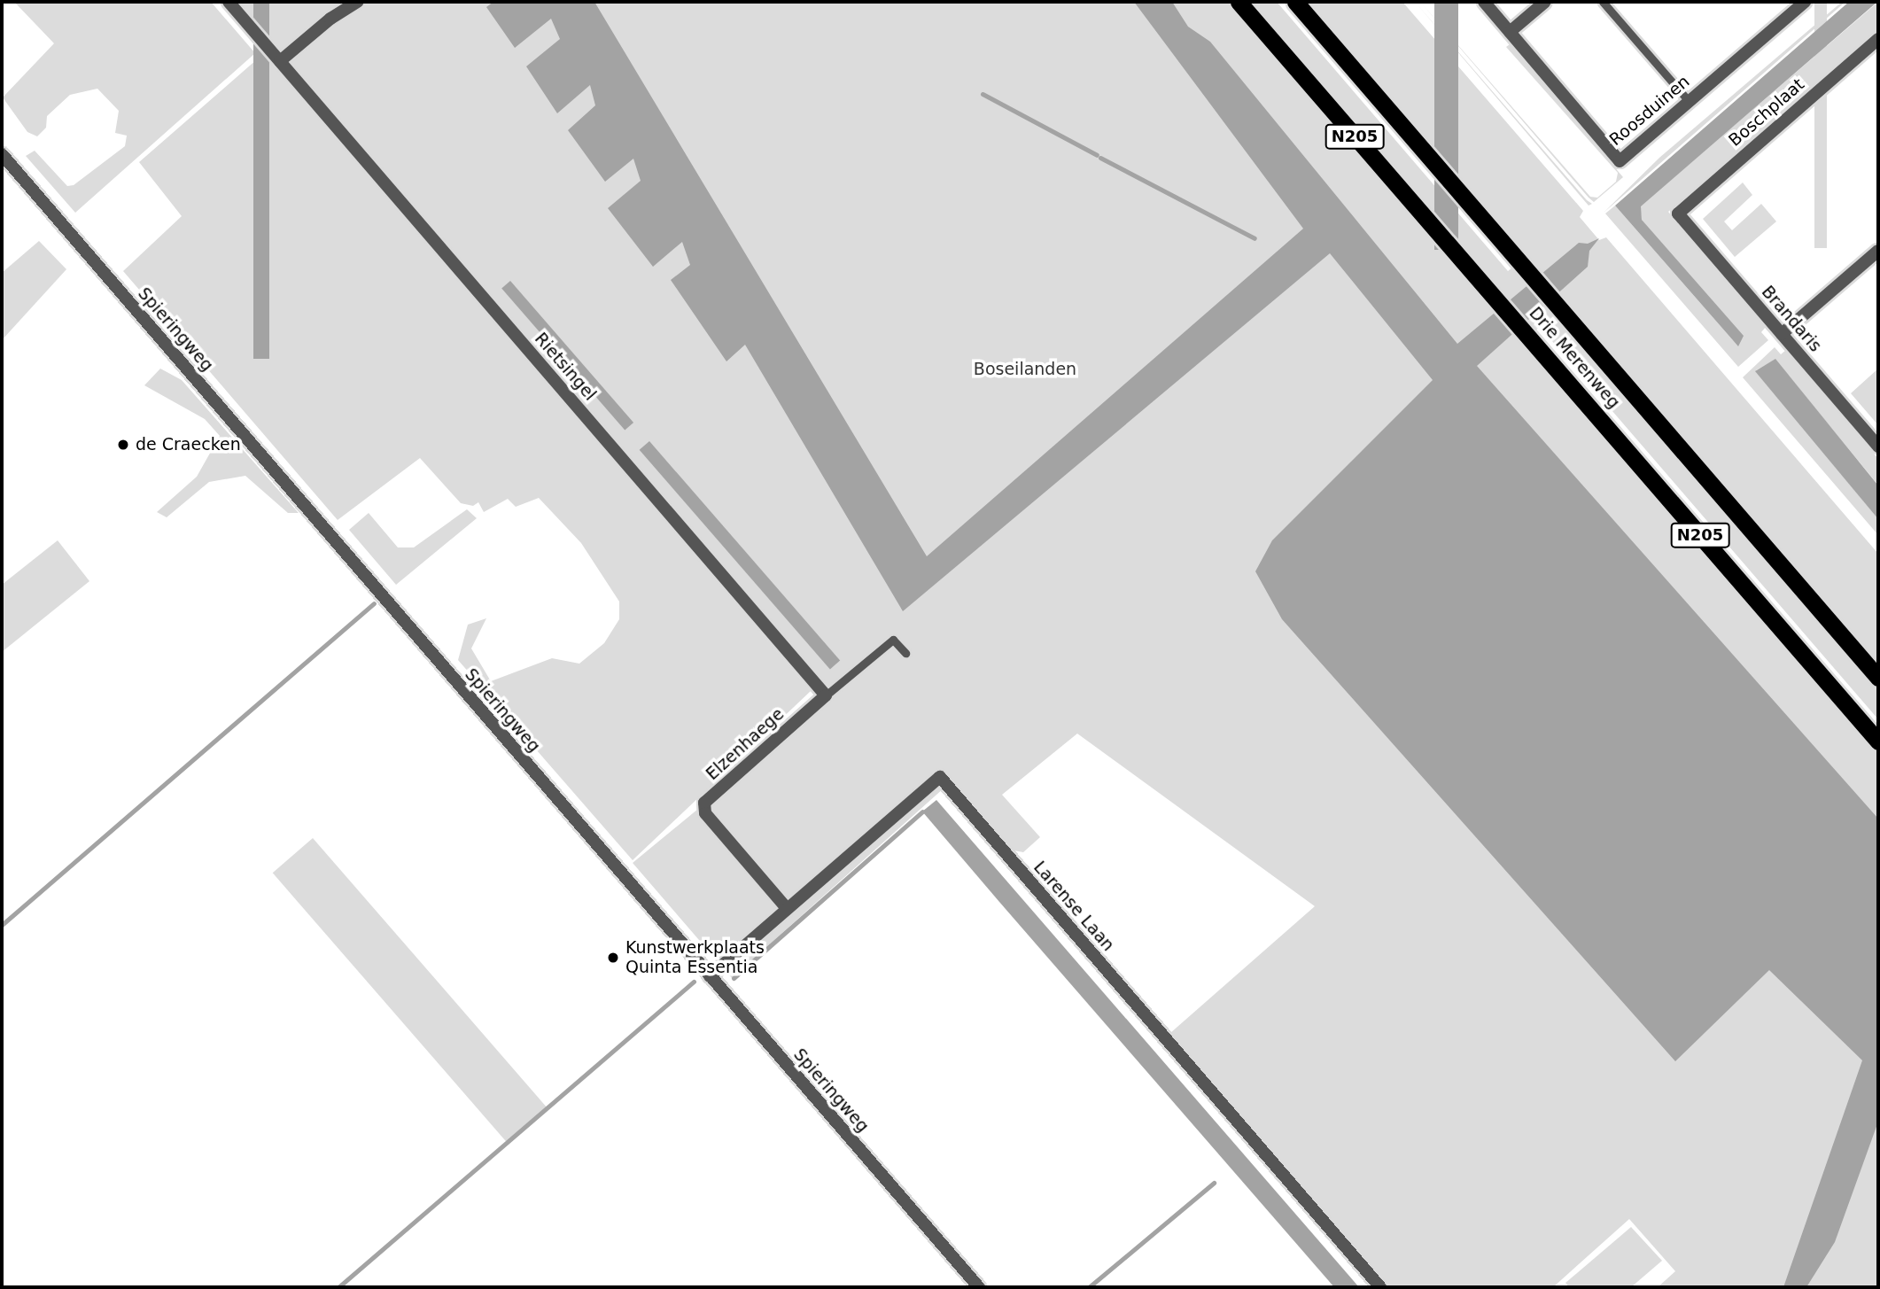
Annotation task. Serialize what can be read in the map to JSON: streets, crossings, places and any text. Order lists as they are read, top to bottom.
{
  "streets": {
    "highway": ["N205", "Drie Merenweg"],
    "street": [
      "Roosduinen",
      "Boschplaat",
      "Brandaris",
      "Spieringweg",
      "Rietsingel",
      "Elzenhaege",
      "Larense Laan"
    ]
  },
  "crossings": [
    ["Boschplaat", "Brandaris"],
    ["Spieringweg", "Larense Laan"],
    ["Rietsingel", "Elzenhaege"],
    ["Elzenhaege", "Larense Laan"]
  ],
  "parks": ["Boseilanden"],
  "places": ["de Craecken", "Kunstwerkplaats Quinta Essentia"]
}
